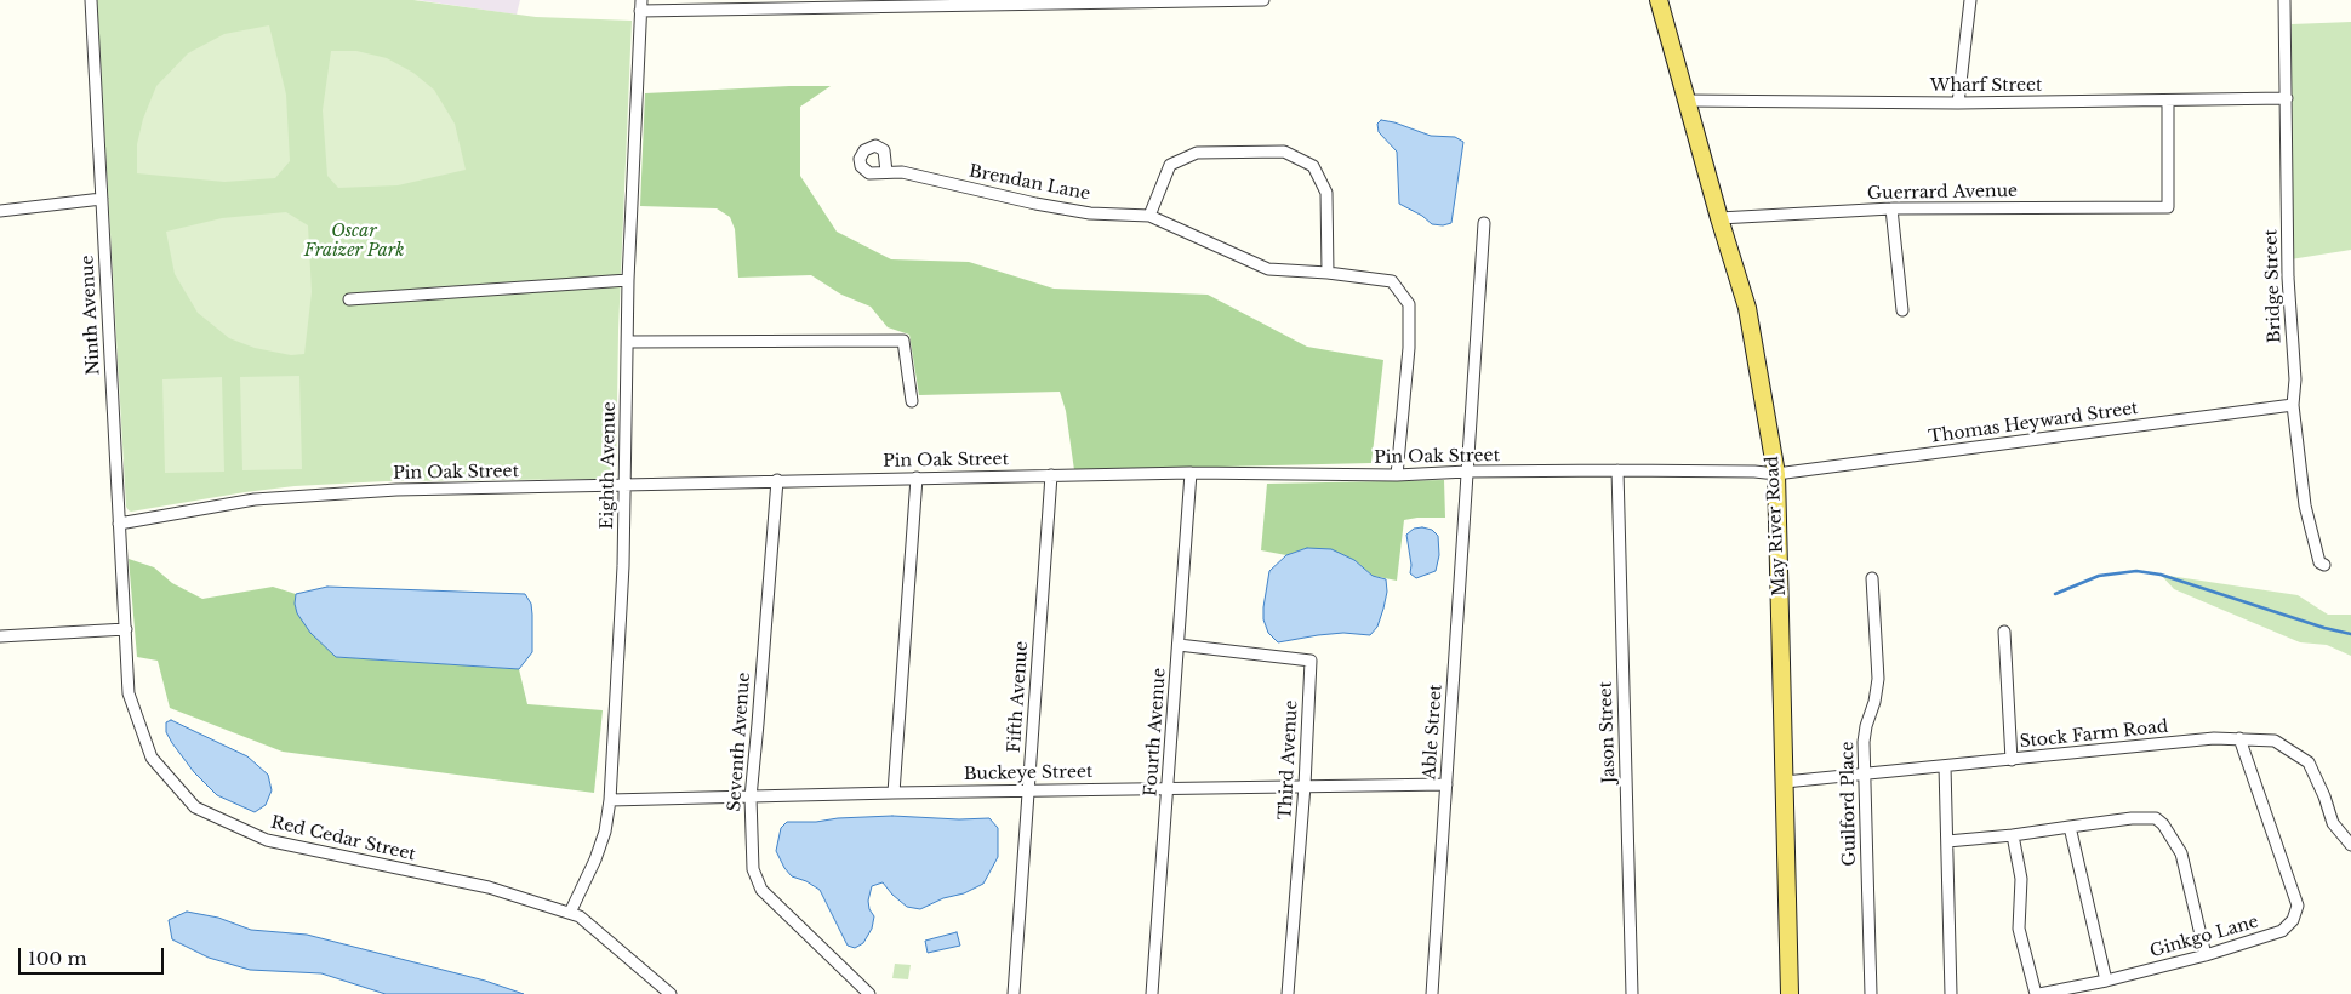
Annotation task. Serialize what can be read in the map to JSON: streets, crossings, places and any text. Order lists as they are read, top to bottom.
{
  "streets": {
    "main road": ["May River Road"],
    "street": [
      "Wharf Street",
      "Brendan Lane",
      "Guerrard Avenue",
      "Bridge Street",
      "Ninth Avenue",
      "Thomas Heyward Street",
      "Pin Oak Street",
      "Eighth Avenue",
      "Fifth Avenue",
      "Fourth Avenue",
      "Able Street",
      "Jason Street",
      "Stock Farm Road",
      "Seventh Avenue",
      "Third Avenue",
      "Buckeye Street",
      "Guilford Place",
      "Red Cedar Street",
      "Ginkgo Lane"
    ]
  },
  "crossings": [
    ["Wharf Street", "Guerrard Avenue"],
    ["Wharf Street", "Bridge Street"],
    ["Wharf Street", "May River Road"],
    ["Brendan Lane", "Pin Oak Street"],
    ["Guerrard Avenue", "May River Road"],
    ["Bridge Street", "Thomas Heyward Street"],
    ["Ninth Avenue", "Pin Oak Street"],
    ["Ninth Avenue", "Red Cedar Street"],
    ["Thomas Heyward Street", "Pin Oak Street"],
    ["Thomas Heyward Street", "May River Road"],
    ["Pin Oak Street", "Eighth Avenue"],
    ["Pin Oak Street", "May River Road"],
    ["Pin Oak Street", "Fifth Avenue"],
    ["Pin Oak Street", "Fourth Avenue"],
    ["Pin Oak Street", "Able Street"],
    ["Pin Oak Street", "Jason Street"],
    ["Pin Oak Street", "Seventh Avenue"],
    ["Eighth Avenue", "Buckeye Street"],
    ["Eighth Avenue", "Red Cedar Street"],
    ["May River Road", "Stock Farm Road"],
    ["Fifth Avenue", "Buckeye Street"],
    ["Fourth Avenue", "Third Avenue"],
    ["Fourth Avenue", "Buckeye Street"],
    ["Able Street", "Buckeye Street"],
    ["Stock Farm Road", "Guilford Place"],
    ["Stock Farm Road", "Ginkgo Lane"],
    ["Seventh Avenue", "Buckeye Street"],
    ["Third Avenue", "Buckeye Street"]
  ],
  "parks": ["Oscar Fraizer Park"],
  "scale_bar": "100 m"
}
